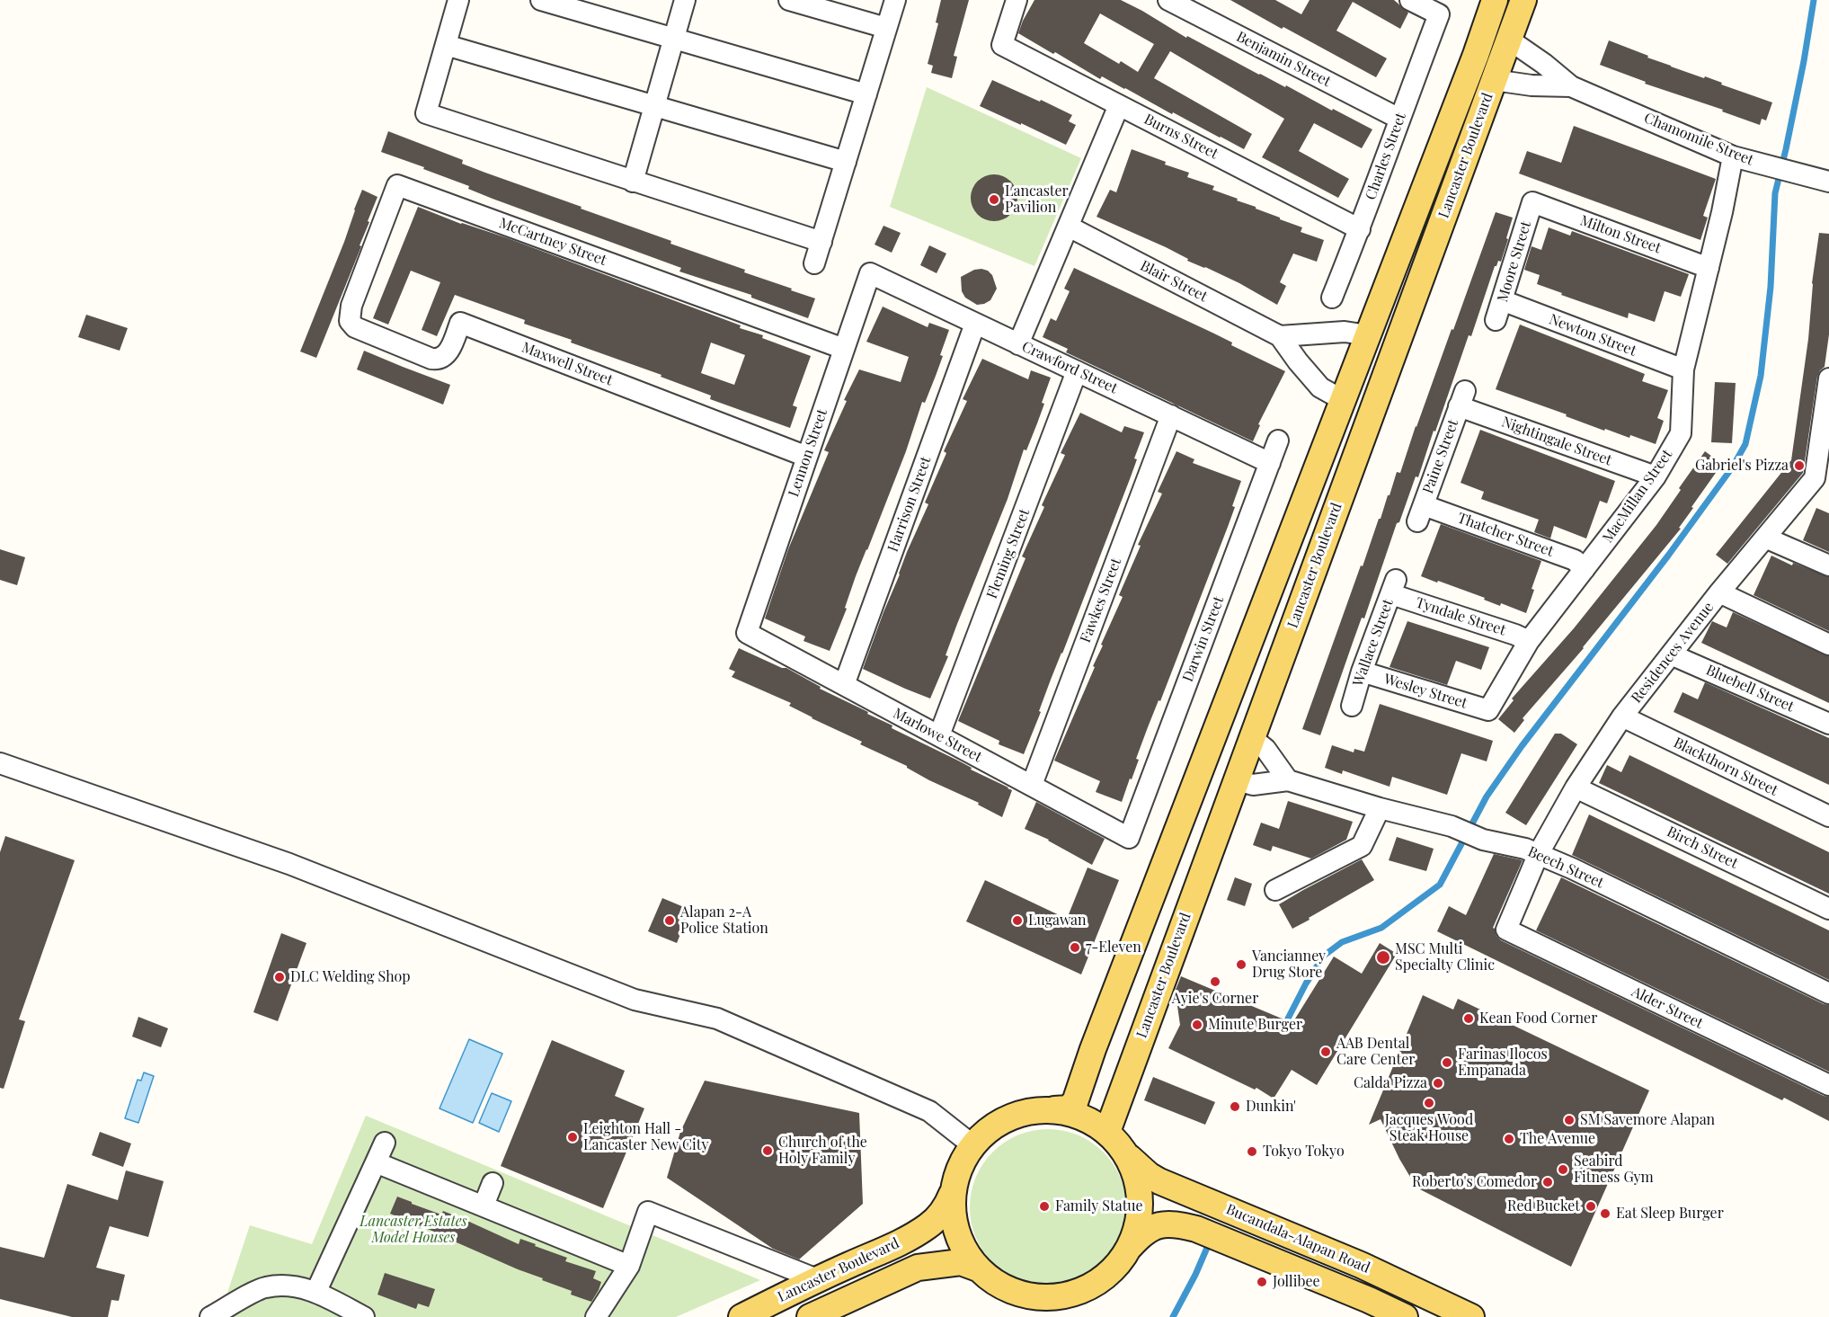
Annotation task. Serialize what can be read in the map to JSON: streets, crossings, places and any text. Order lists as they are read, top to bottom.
{
  "streets": {
    "main road": ["Lancaster Boulevard", "Bucandala-Alapan Road"],
    "street": [
      "Benjamin Street",
      "Burns Street",
      "Chamomile Street",
      "Charles Street",
      "Milton Street",
      "McCartney Street",
      "Moore Street",
      "Blair Street",
      "Newton Street",
      "Maxwell Street",
      "Crawford Street",
      "Nightingale Street",
      "Lennon Street",
      "Paine Street",
      "MacMillan Street",
      "Harrison Street",
      "Thatcher Street",
      "Fleming Street",
      "Fawkes Street",
      "Tyndale Street",
      "Darwin Street",
      "Wallace Street",
      "Residences Avenue",
      "Bluebell Street",
      "Wesley Street",
      "Marlowe Street",
      "Blackthorn Street",
      "Birch Street",
      "Beech Street",
      "Alder Street"
    ]
  },
  "crossings": [
    ["Benjamin Street", "Charles Street"],
    ["Burns Street", "Charles Street"],
    ["Chamomile Street", "Lancaster Boulevard"],
    ["Chamomile Street", "MacMillan Street"],
    ["Lancaster Boulevard", "Blair Street"],
    ["Lancaster Boulevard", "Beech Street"],
    ["Lancaster Boulevard", "Bucandala-Alapan Road"],
    ["Milton Street", "Moore Street"],
    ["Milton Street", "MacMillan Street"],
    ["McCartney Street", "Maxwell Street"],
    ["McCartney Street", "Lennon Street"],
    ["Moore Street", "Newton Street"],
    ["Newton Street", "MacMillan Street"],
    ["Maxwell Street", "Lennon Street"],
    ["Crawford Street", "Lennon Street"],
    ["Crawford Street", "Harrison Street"],
    ["Crawford Street", "Fleming Street"],
    ["Crawford Street", "Fawkes Street"],
    ["Crawford Street", "Darwin Street"],
    ["Nightingale Street", "Paine Street"],
    ["Nightingale Street", "MacMillan Street"],
    ["Lennon Street", "Marlowe Street"],
    ["Paine Street", "Thatcher Street"],
    ["MacMillan Street", "Thatcher Street"],
    ["MacMillan Street", "Tyndale Street"],
    ["MacMillan Street", "Wesley Street"],
    ["Harrison Street", "Marlowe Street"],
    ["Fleming Street", "Marlowe Street"],
    ["Fawkes Street", "Marlowe Street"],
    ["Tyndale Street", "Wallace Street"],
    ["Darwin Street", "Marlowe Street"],
    ["Wallace Street", "Wesley Street"],
    ["Residences Avenue", "Bluebell Street"],
    ["Residences Avenue", "Blackthorn Street"],
    ["Residences Avenue", "Birch Street"],
    ["Residences Avenue", "Beech Street"],
    ["Residences Avenue", "Alder Street"]
  ],
  "parks": ["Lancaster Estates Model Houses"],
  "places": [
    "Lancaster Pavilion",
    "Gabriel's Pizza",
    "Alapan 2-A Police Station",
    "Lugawan",
    "7-Eleven",
    "MSC Multi Specialty Clinic",
    "Vancianney Drug Store",
    "DLC Welding Shop",
    "Ayie's Corner",
    "Kean Food Corner",
    "Minute Burger",
    "AAB Dental Care Center",
    "Farinas Ilocos Empanada",
    "Calda Pizza",
    "Jacques Wood Steak House",
    "Dunkin'",
    "SM Savemore Alapan",
    "Leighton Hall - Lancaster New City",
    "The Avenue",
    "Church of the Holy Family",
    "Tokyo Tokyo",
    "Seabird Fitness Gym",
    "Roberto's Comedor",
    "Family Statue",
    "Red Bucket",
    "Eat Sleep Burger",
    "Jollibee"
  ]
}
